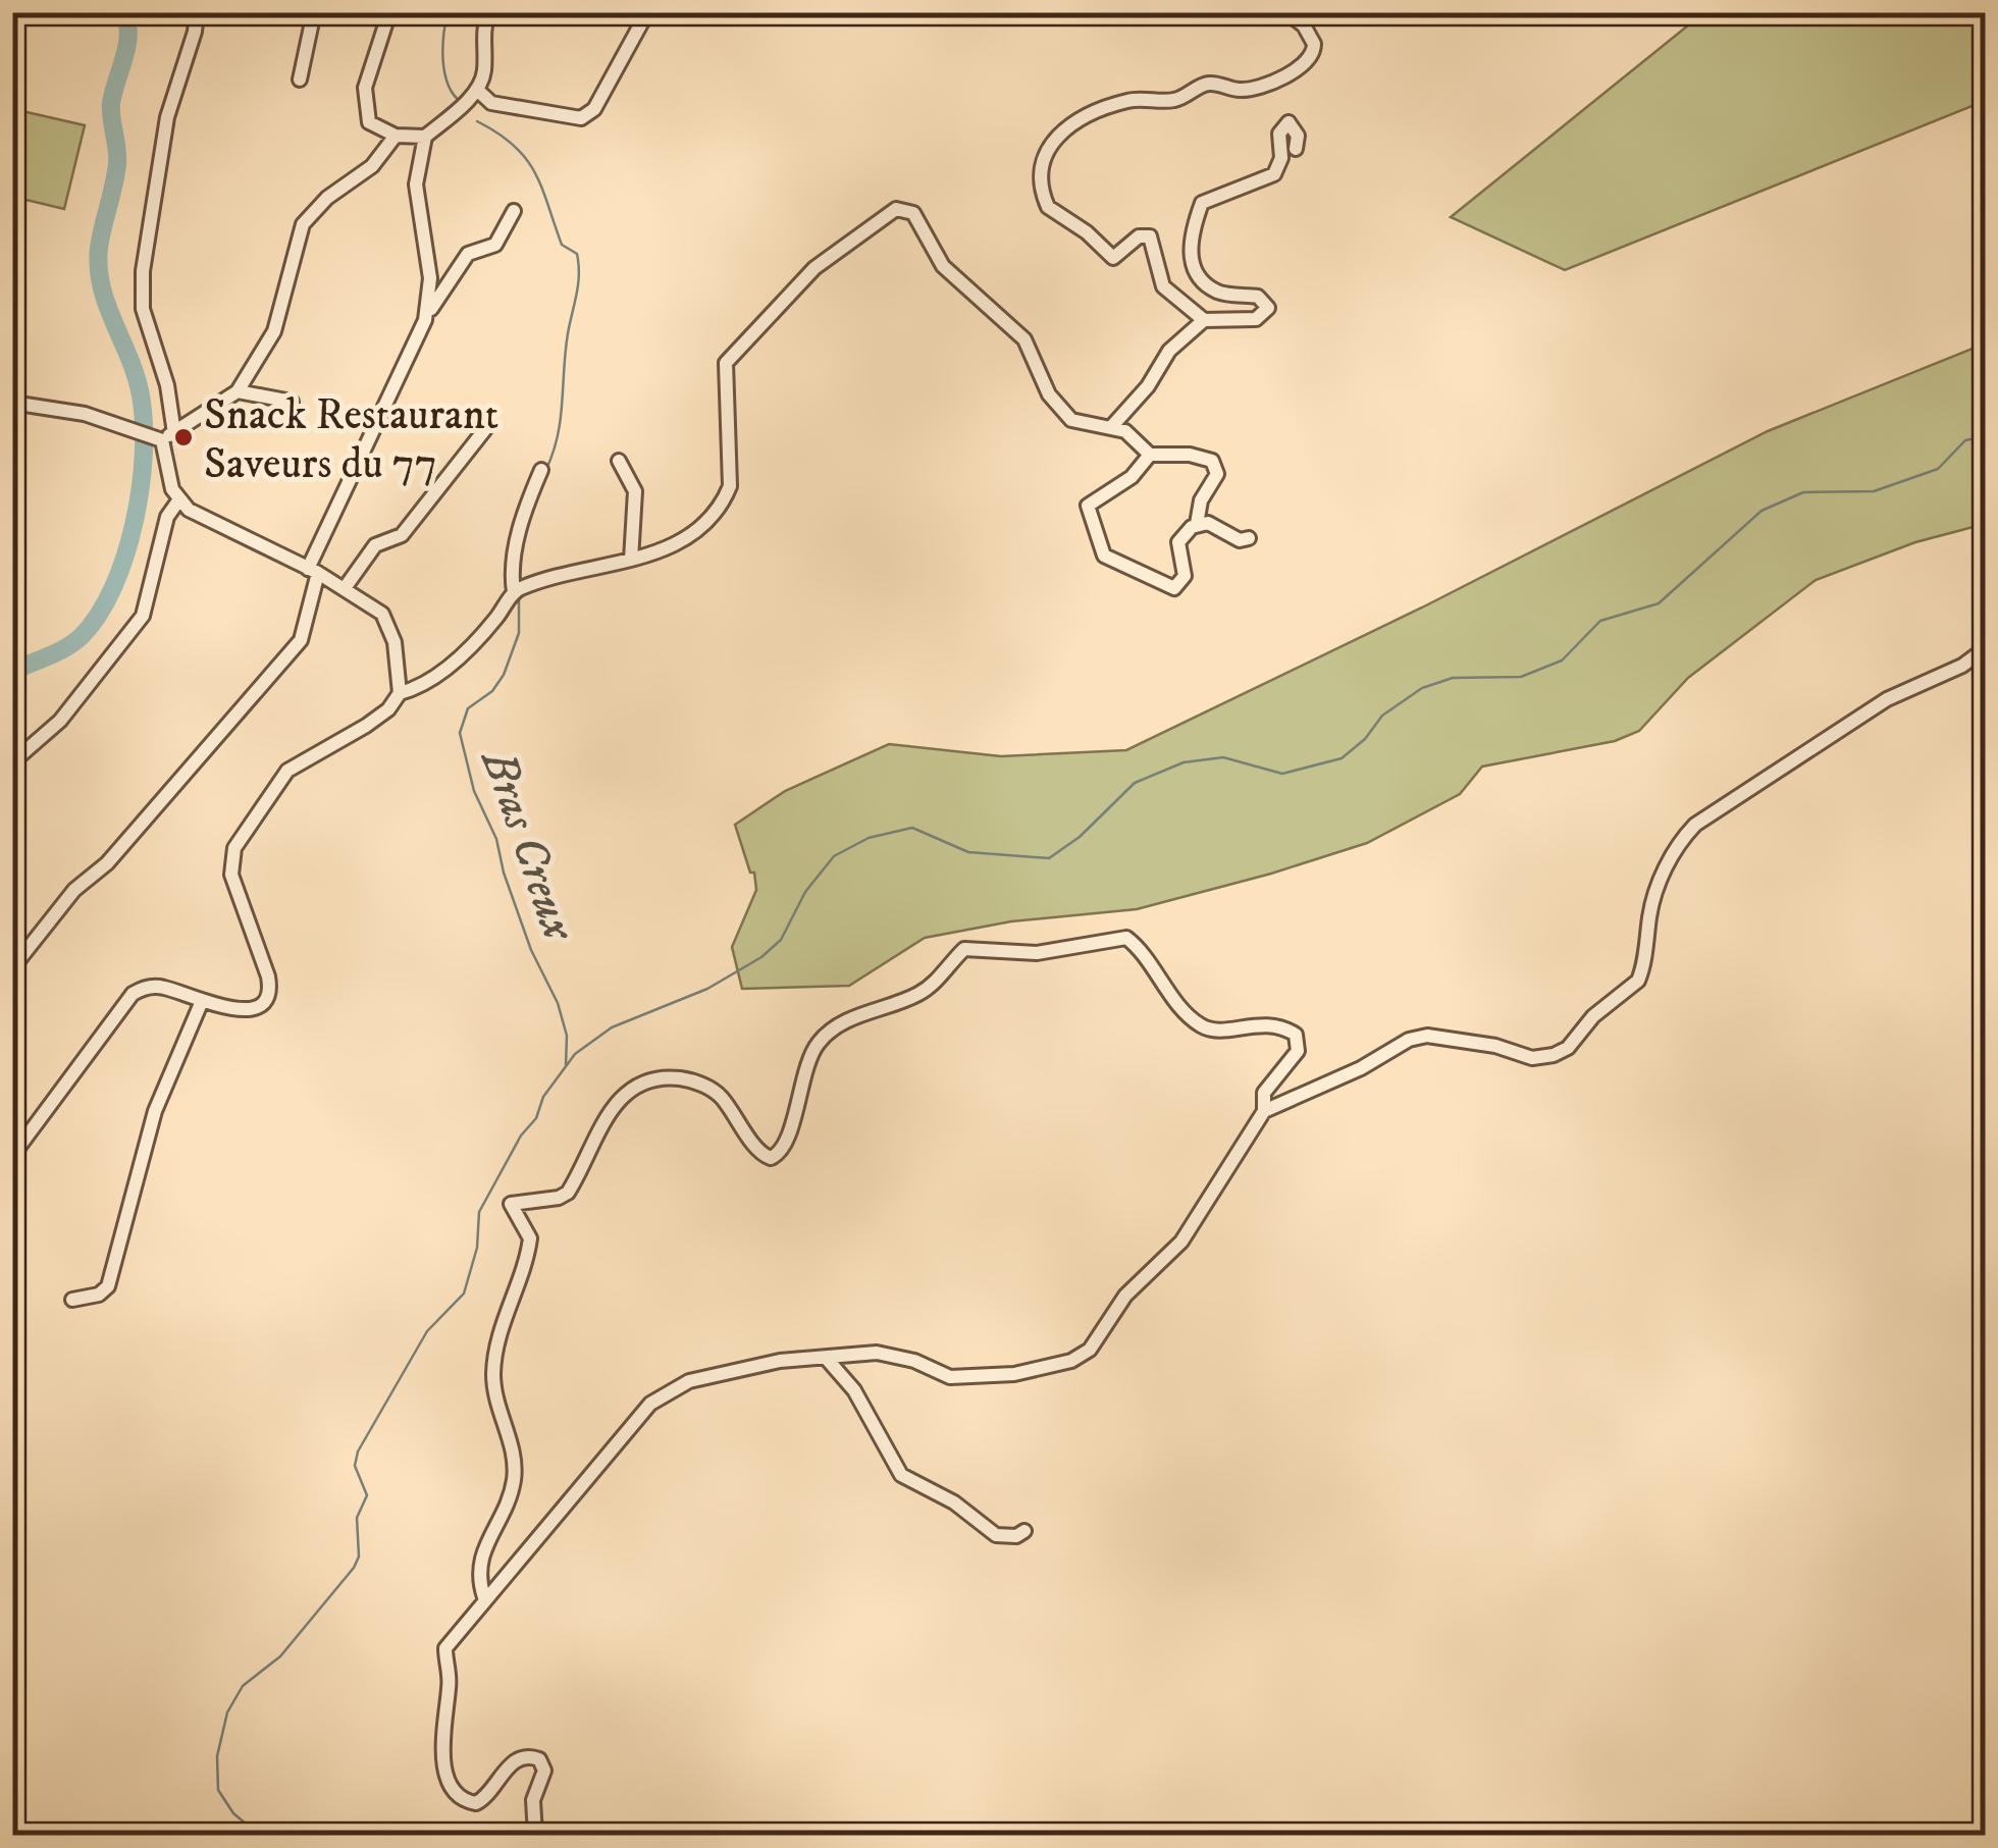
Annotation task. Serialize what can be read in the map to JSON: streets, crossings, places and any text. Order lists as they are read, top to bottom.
{
  "water": ["Bras Creux"],
  "places": ["Snack Restaurant Saveurs du 77"]
}
